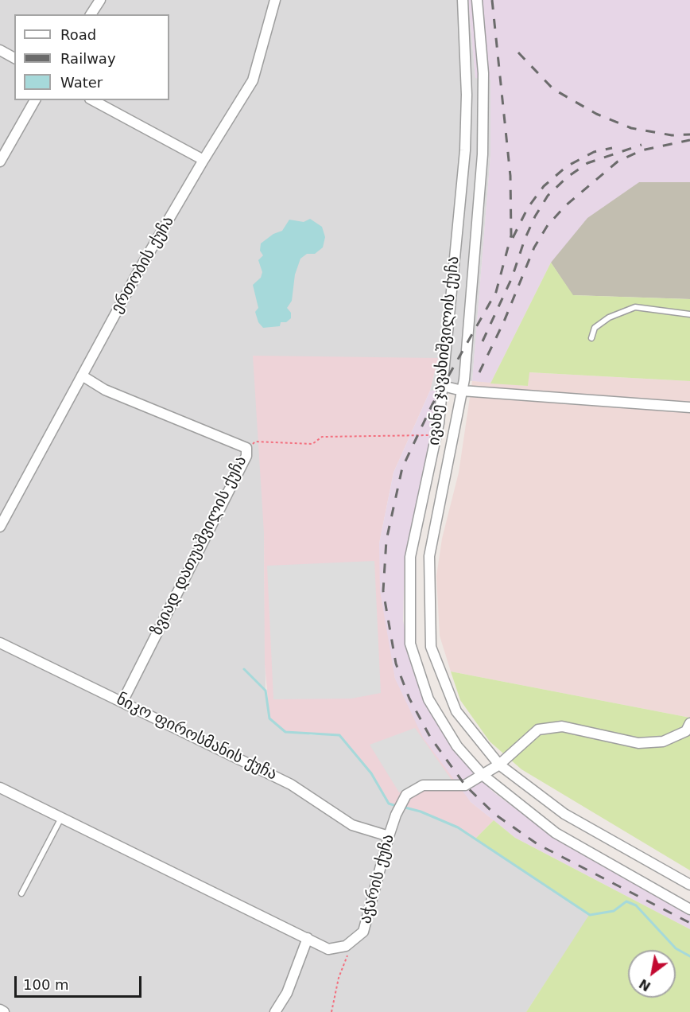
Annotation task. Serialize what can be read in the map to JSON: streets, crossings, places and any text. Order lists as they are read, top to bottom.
{
  "streets": {
    "street": [
      "ერთობის ქუჩა",
      "ივანე ჯავახიშვილის ქუჩა",
      "ზვიად დათუაშვილის ქუჩა",
      "ნიკო ფიროსმანის ქუჩა",
      "აჭარის ქუჩა"
    ]
  },
  "crossings": [
    ["ერთობის ქუჩა", "ზვიად დათუაშვილის ქუჩა"],
    ["ივანე ჯავახიშვილის ქუჩა", "აჭარის ქუჩა"],
    ["ზვიად დათუაშვილის ქუჩა", "ნიკო ფიროსმანის ქუჩა"],
    ["ნიკო ფიროსმანის ქუჩა", "აჭარის ქუჩა"]
  ],
  "legend": ["Road", "Railway", "Water"],
  "scale_bar": "100 m",
  "north": "bottom left"
}
